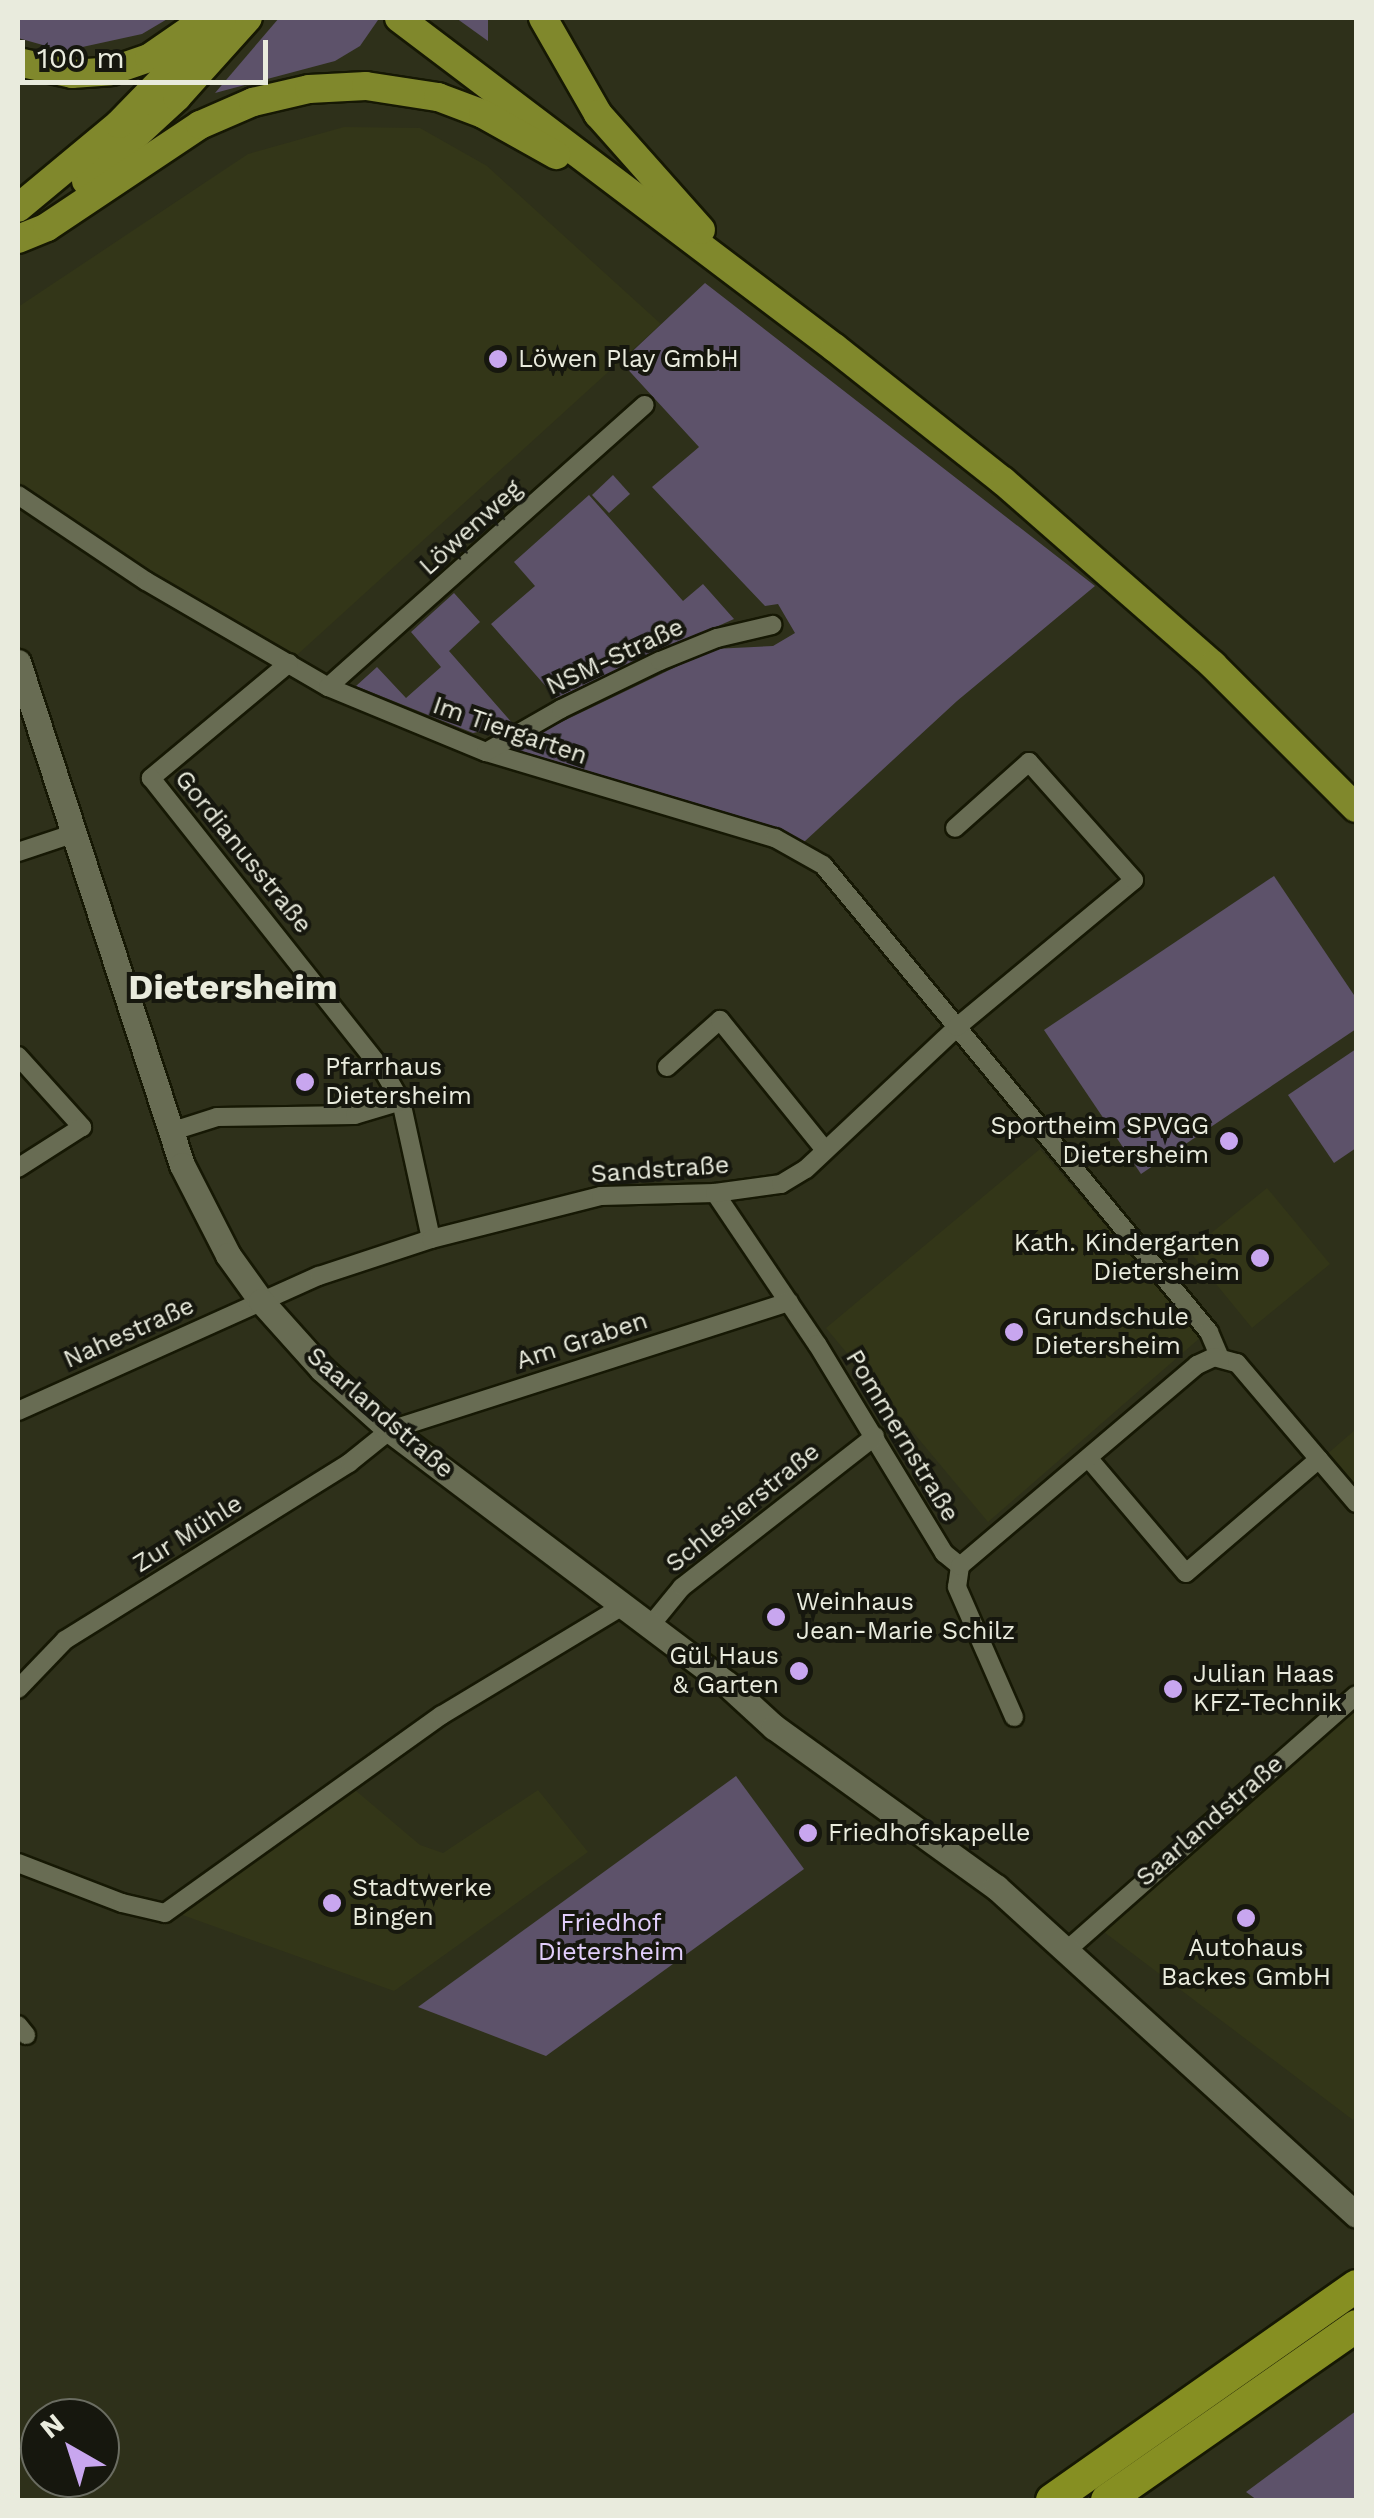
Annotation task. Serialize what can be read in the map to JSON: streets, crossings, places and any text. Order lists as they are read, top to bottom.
{
  "streets": {
    "main road": ["Saarlandstraße"],
    "street": [
      "Löwenweg",
      "NSM-Straße",
      "Im Tiergarten",
      "Gordianusstraße",
      "Sandstraße",
      "Nahestraße",
      "Am Graben",
      "Pommernstraße",
      "Schlesierstraße",
      "Zur Mühle"
    ]
  },
  "crossings": [
    ["Löwenweg", "Im Tiergarten"],
    ["NSM-Straße", "Im Tiergarten"],
    ["Im Tiergarten", "Gordianusstraße"],
    ["Im Tiergarten", "Sandstraße"],
    ["Gordianusstraße", "Sandstraße"],
    ["Sandstraße", "Nahestraße"],
    ["Sandstraße", "Saarlandstraße"],
    ["Sandstraße", "Pommernstraße"],
    ["Nahestraße", "Saarlandstraße"],
    ["Am Graben", "Saarlandstraße"],
    ["Am Graben", "Pommernstraße"],
    ["Am Graben", "Zur Mühle"],
    ["Saarlandstraße", "Schlesierstraße"],
    ["Saarlandstraße", "Zur Mühle"],
    ["Pommernstraße", "Schlesierstraße"]
  ],
  "districts": ["Dietersheim"],
  "parks": ["Friedhof Dietersheim"],
  "places": [
    "Löwen Play GmbH",
    "Pfarrhaus Dietersheim",
    "Sportheim SPVGG Dietersheim",
    "Kath. Kindergarten Dietersheim",
    "Grundschule Dietersheim",
    "Weinhaus Jean-Marie Schilz",
    "Gül Haus & Garten",
    "Julian Haas KFZ-Technik",
    "Friedhofskapelle",
    "Stadtwerke Bingen",
    "Autohaus Backes GmbH"
  ],
  "scale_bar": "100 m",
  "north": "top left"
}
